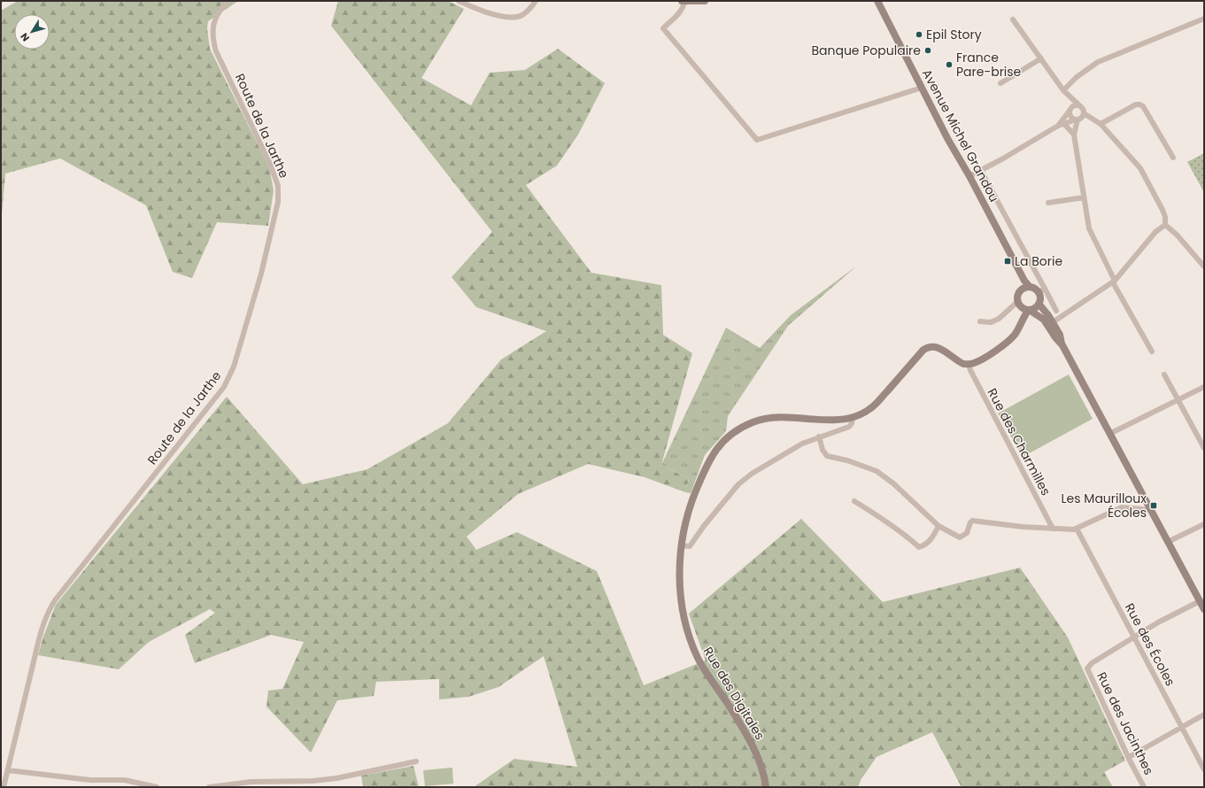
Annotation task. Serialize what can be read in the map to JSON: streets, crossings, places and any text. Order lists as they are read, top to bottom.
{
  "streets": {
    "main road": ["Avenue Michel Grandou", "Rue des Digitales"],
    "street": [
      "Route de la Jarthe",
      "Rue des Charmilles",
      "Rue des Écoles",
      "Rue des Jacinthes"
    ]
  },
  "crossings": [
    ["Rue des Charmilles", "Rue des Digitales"],
    ["Rue des Écoles", "Rue des Jacinthes"]
  ],
  "places": {
    "other": ["Epil Story", "Banque Populaire", "France Pare-brise"],
    "transit": ["La Borie", "Les Maurilloux Écoles"]
  },
  "north": "bottom left"
}
